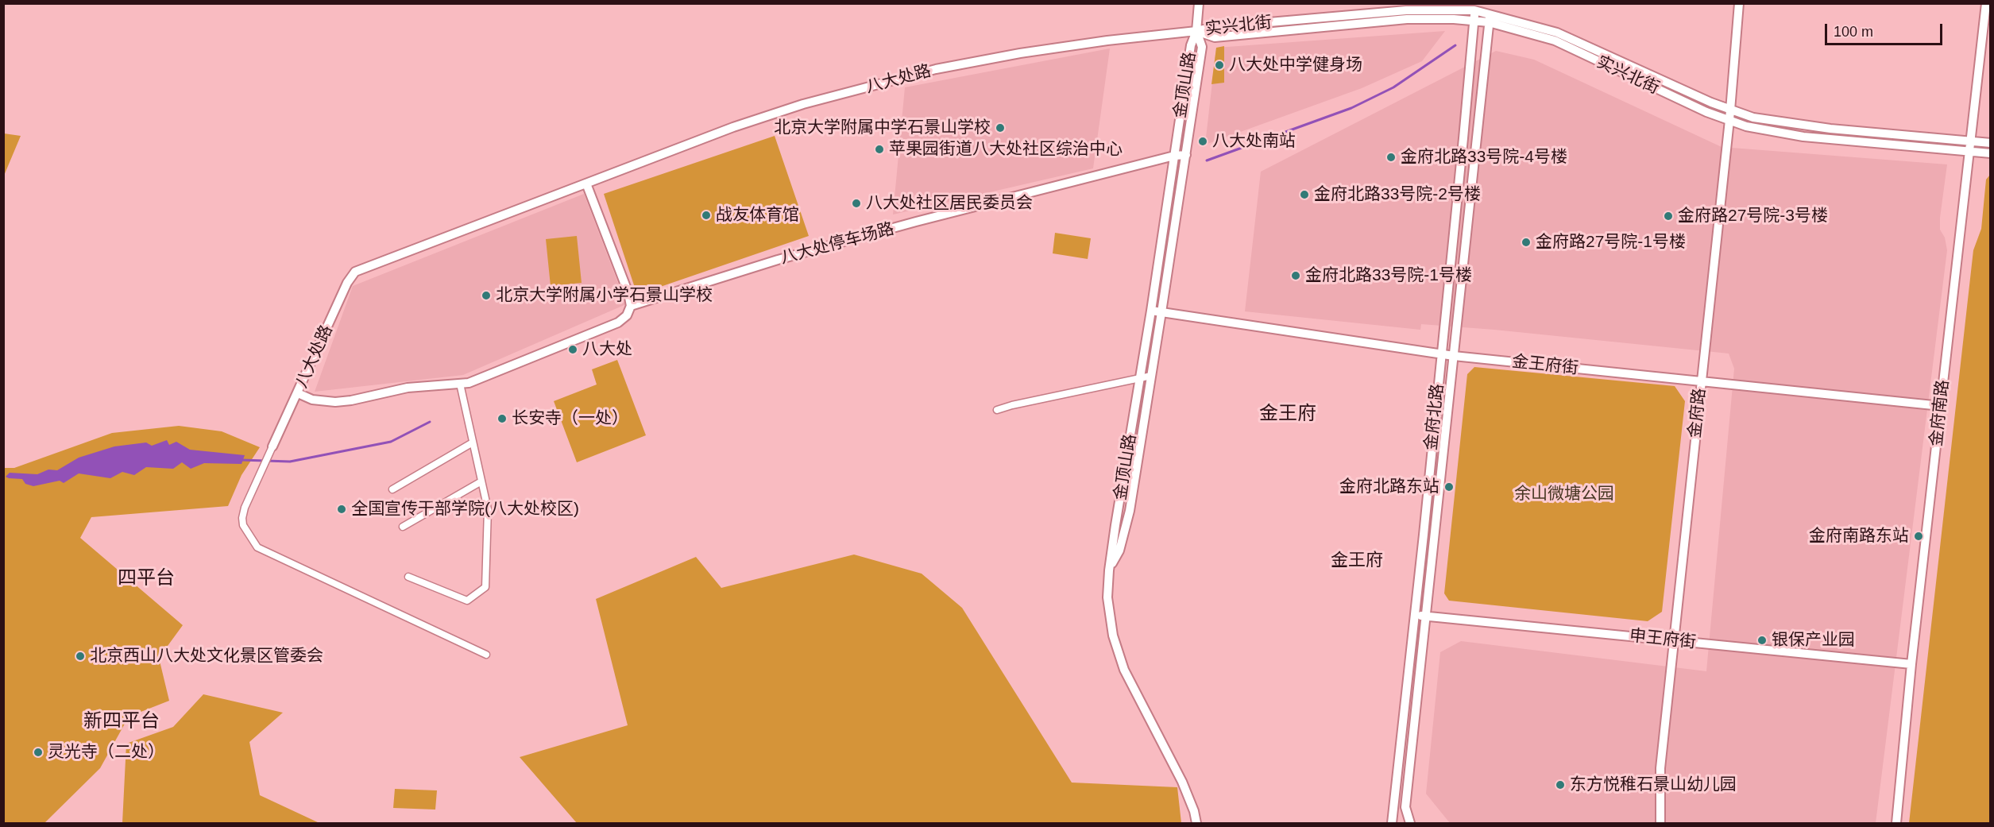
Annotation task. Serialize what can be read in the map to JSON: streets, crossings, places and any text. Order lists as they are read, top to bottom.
{
  "streets": {
    "street": [
      "实兴北街",
      "八大处路",
      "金顶山路",
      "八大处停车场路",
      "金王府街",
      "金府路",
      "金府南路",
      "金府北路",
      "申王府街"
    ]
  },
  "crossings": [
    ["实兴北街", "八大处路"],
    ["实兴北街", "金顶山路"],
    ["实兴北街", "金府路"],
    ["实兴北街", "金府南路"],
    ["实兴北街", "金府北路"],
    ["八大处路", "金顶山路"],
    ["金顶山路", "八大处停车场路"],
    ["金顶山路", "金王府街"],
    ["金王府街", "金府路"],
    ["金王府街", "金府南路"],
    ["金王府街", "金府北路"],
    ["金府路", "申王府街"],
    ["金府南路", "申王府街"],
    ["金府北路", "申王府街"]
  ],
  "districts": [
    "金王府",
    "金王府",
    "四平台",
    "新四平台"
  ],
  "parks": ["余山微塘公园"],
  "places": [
    "八大处中学健身场",
    "北京大学附属中学石景山学校",
    "八大处南站",
    "苹果园街道八大处社区综治中心",
    "金府北路33号院-4号楼",
    "金府北路33号院-2号楼",
    "八大处社区居民委员会",
    "战友体育馆",
    "金府路27号院-3号楼",
    "金府路27号院-1号楼",
    "金府北路33号院-1号楼",
    "北京大学附属小学石景山学校",
    "八大处",
    "长安寺（一处）",
    "金府北路东站",
    "全国宣传干部学院(八大处校区)",
    "金府南路东站",
    "银保产业园",
    "北京西山八大处文化景区管委会",
    "灵光寺（二处）",
    "东方悦稚石景山幼儿园"
  ],
  "scale_bar": "100 m"
}
